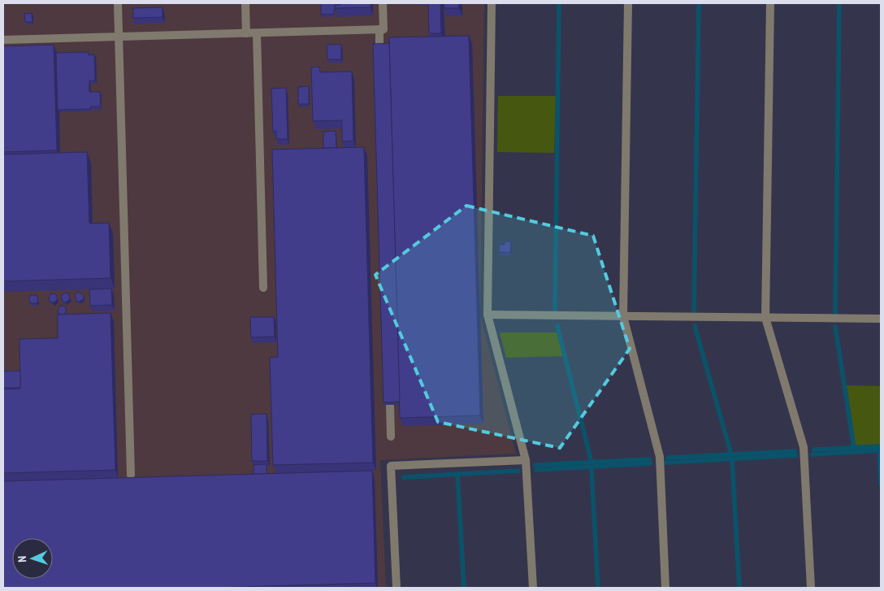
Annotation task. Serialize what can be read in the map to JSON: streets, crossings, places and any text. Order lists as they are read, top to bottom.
{
  "north": "left"
}
